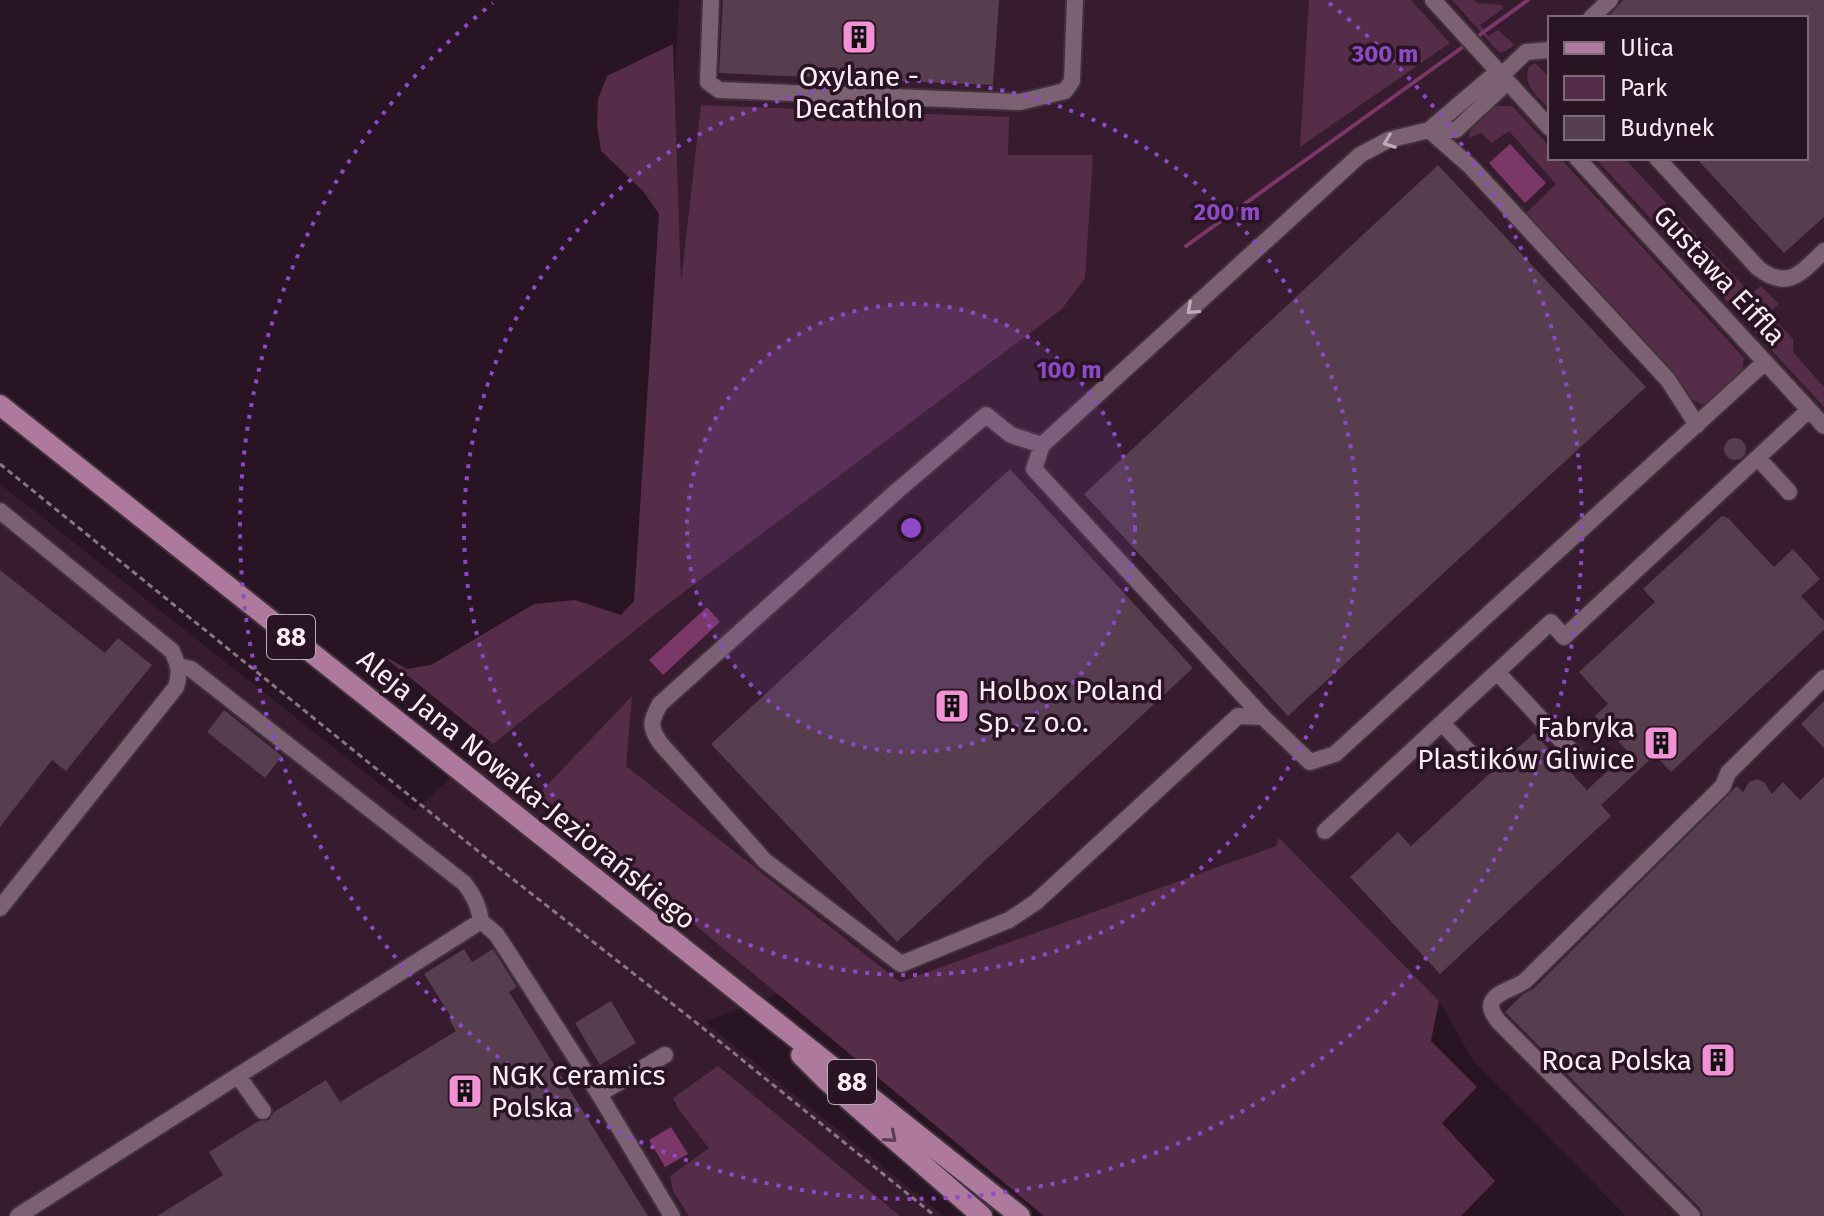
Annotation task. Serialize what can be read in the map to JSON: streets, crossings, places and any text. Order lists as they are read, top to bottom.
{
  "streets": {
    "main road": ["88", "Aleja Jana Nowaka-Jeziorańskiego"],
    "street": ["Gustawa Eiffla"]
  },
  "places": {
    "building": [
      "Oxylane - Decathlon",
      "Holbox Poland Sp. z o.o.",
      "Fabryka Plastików Gliwice",
      "Roca Polska",
      "NGK Ceramics Polska"
    ]
  },
  "legend": ["Ulica", "Park", "Budynek"],
  "rings": ["300 m", "200 m", "100 m"]
}
